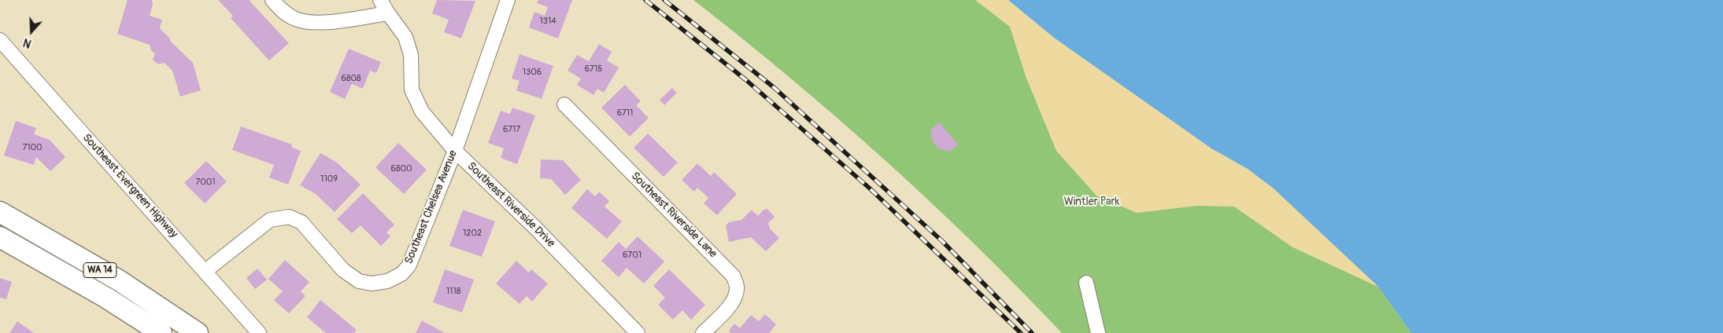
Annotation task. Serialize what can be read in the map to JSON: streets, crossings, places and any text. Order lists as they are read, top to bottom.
{
  "streets": {
    "highway": ["WA 14"],
    "street": [
      "Southeast Evergreen Highway",
      "Southeast Riverside Drive",
      "Southeast Chelsea Avenue",
      "Southeast Riverside Lane"
    ]
  },
  "crossings": [
    ["Southeast Evergreen Highway", "Southeast Chelsea Avenue"],
    ["Southeast Riverside Drive", "Southeast Chelsea Avenue"]
  ],
  "parks": ["Wintler Park"],
  "house_numbers": [
    "1314",
    "6715",
    "1306",
    "6808",
    "6711",
    "6717",
    "7100",
    "6800",
    "1109",
    "7001",
    "1202",
    "6701",
    "1118"
  ],
  "north": "bottom"
}
